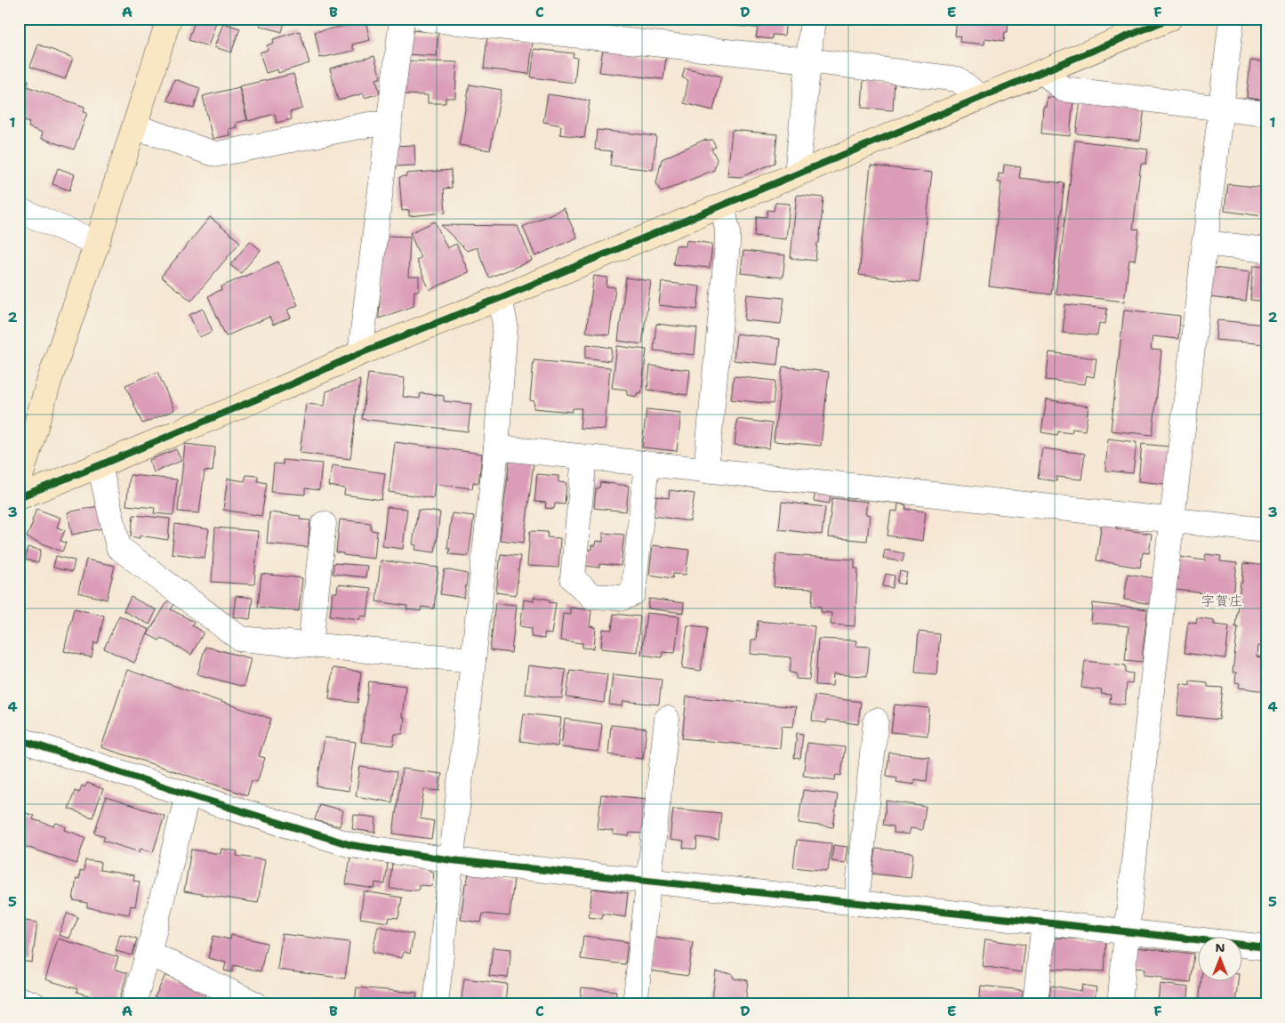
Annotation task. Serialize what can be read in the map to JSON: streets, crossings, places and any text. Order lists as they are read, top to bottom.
{
  "districts": ["字賀庄"],
  "north": "top",
  "grid": {
    "columns": [
      "A",
      "B",
      "C",
      "D",
      "E",
      "F"
    ],
    "rows": [
      "1",
      "2",
      "3",
      "4",
      "5"
    ]
  }
}
